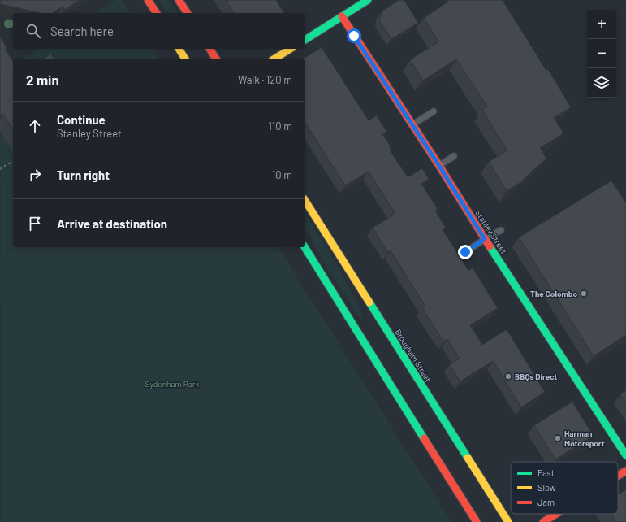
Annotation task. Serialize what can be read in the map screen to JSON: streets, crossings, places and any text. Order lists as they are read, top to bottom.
{
  "streets": {
    "main road": ["Stanley Street", "Brougham Street"]
  },
  "parks": ["Sydenham Park"],
  "places": ["The Colombo", "BBQs Direct", "Harman Motorsport"],
  "legend": ["Fast", "Slow", "Jam"],
  "page": {
    "map_buttons": ["+", "−"],
    "search": "Search here",
    "heading": ["2 min", "Walk · 120 m"],
    "list": [
      ["Continue", "Stanley Street", "110 m"],
      ["Turn right", "10 m"],
      "Arrive at destination"
    ]
  }
}
